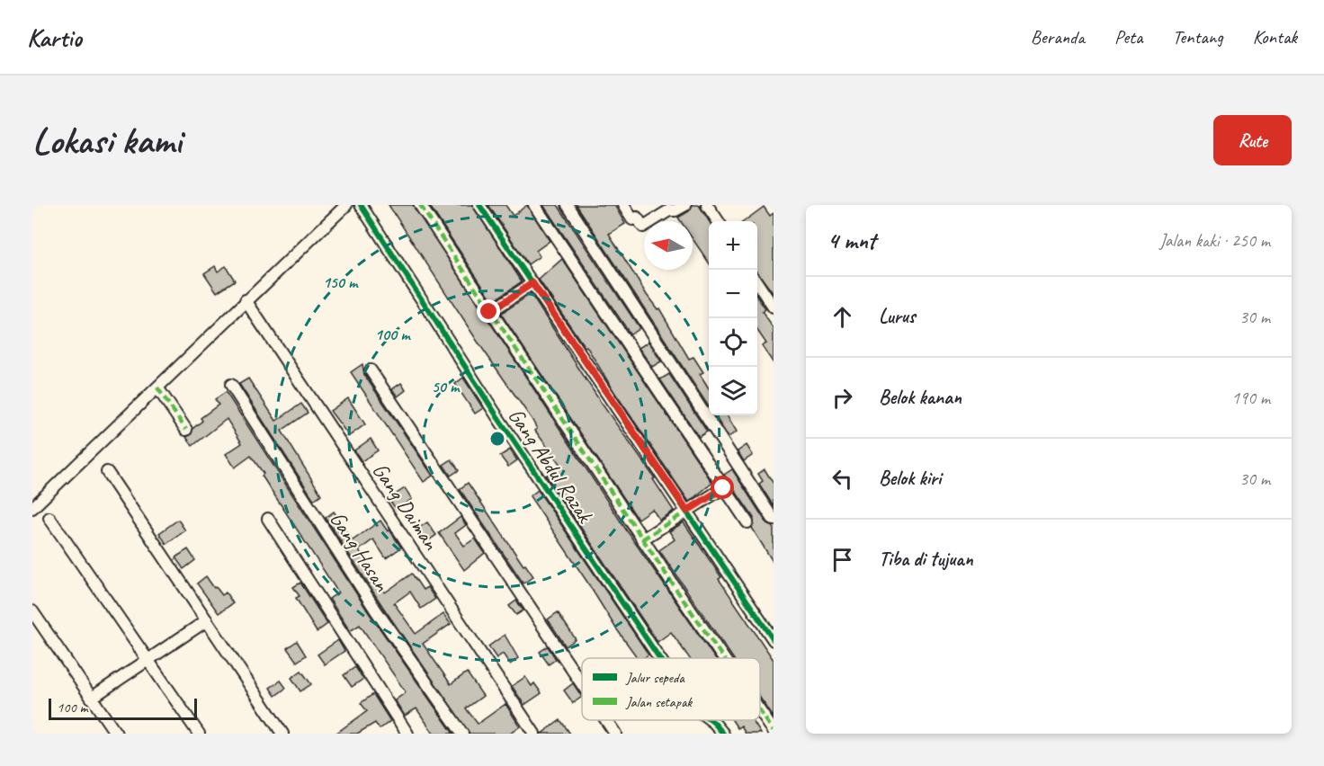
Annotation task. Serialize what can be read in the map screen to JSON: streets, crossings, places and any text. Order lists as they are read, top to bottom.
{
  "streets": {
    "street": ["Gang Abdul Razak", "Gang Daiman", "Gang Hasan"]
  },
  "legend": ["Jalur sepeda", "Jalan setapak"],
  "scale_bar": "100 m",
  "north": "left",
  "page": {
    "header": "Kartio",
    "nav": [
      "Beranda",
      "Peta",
      "Tentang",
      "Kontak"
    ],
    "buttons": "Rute",
    "title": "Lokasi kami",
    "heading": ["4 mnt", "Jalan kaki · 250 m"],
    "map_buttons": ["+", "−"],
    "list": [
      ["Lurus", "30 m"],
      ["Belok kanan", "190 m"],
      ["Belok kiri", "30 m"],
      "Tiba di tujuan"
    ],
    "scale": "100 m"
  },
  "rings": ["150 m", "100 m", "50 m"]
}
